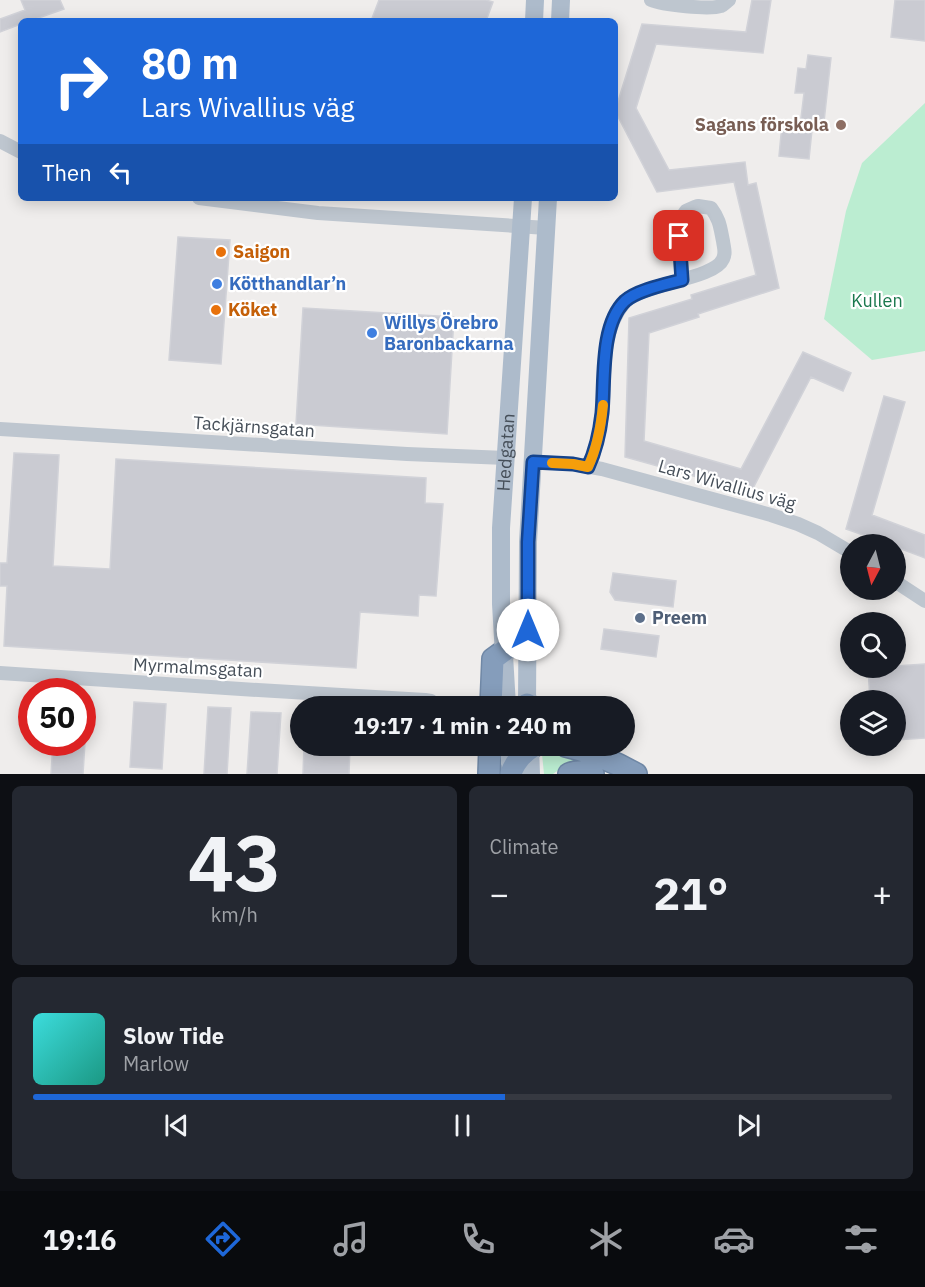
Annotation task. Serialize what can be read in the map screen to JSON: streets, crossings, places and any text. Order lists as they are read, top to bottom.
{
  "streets": {
    "main road": ["Hedgatan"],
    "street": ["Tackjärnsgatan", "Lars Wivallius väg", "Myrmalmsgatan"]
  },
  "crossings": [
    ["Tackjärnsgatan", "Hedgatan"],
    ["Hedgatan", "Lars Wivallius väg"]
  ],
  "parks": ["Kullen"],
  "places": [
    "Sagans förskola",
    "Saigon",
    "Kötthandlar’n",
    "Köket",
    "Willys Örebro Baronbackarna",
    "Preem"
  ],
  "north": "bottom",
  "page": {
    "turn": ["80 m", "Lars Wivallius väg"],
    "then": "Then",
    "limit": "50",
    "trip": "19:17 · 1 min · 240 m",
    "tile": [
      ["43", "km/h"],
      "Climate"
    ],
    "heat": ["−", "21°", "+"],
    "song": ["Slow Tide", "Marlow"],
    "tabs": "19:16"
  }
}
